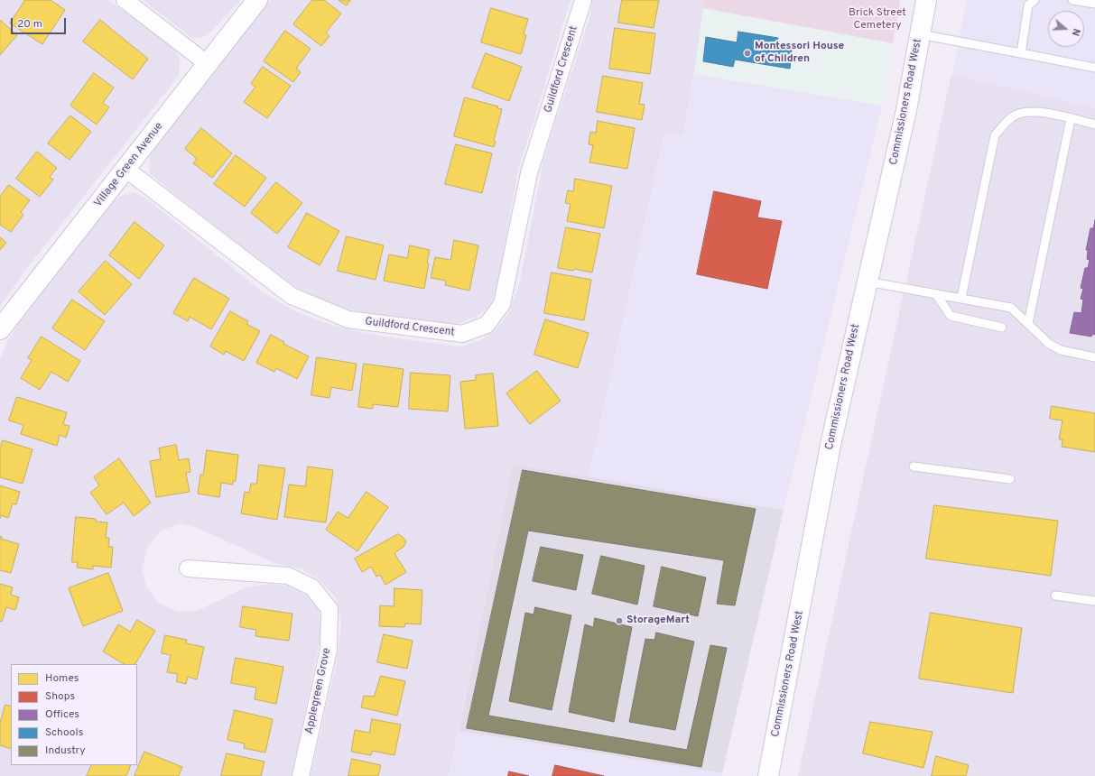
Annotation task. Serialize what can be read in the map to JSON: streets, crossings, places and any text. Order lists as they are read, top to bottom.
{
  "streets": {
    "main road": ["Commissioners Road West", "Village Green Avenue"],
    "street": ["Guildford Crescent", "Applegreen Grove"]
  },
  "crossings": [
    ["Guildford Crescent", "Village Green Avenue"]
  ],
  "parks": ["Brick Street Cemetery"],
  "places": ["Montessori House of Children", "StorageMart"],
  "legend": [
    "Homes",
    "Shops",
    "Offices",
    "Schools",
    "Industry"
  ],
  "scale_bar": "20 m",
  "north": "right"
}
